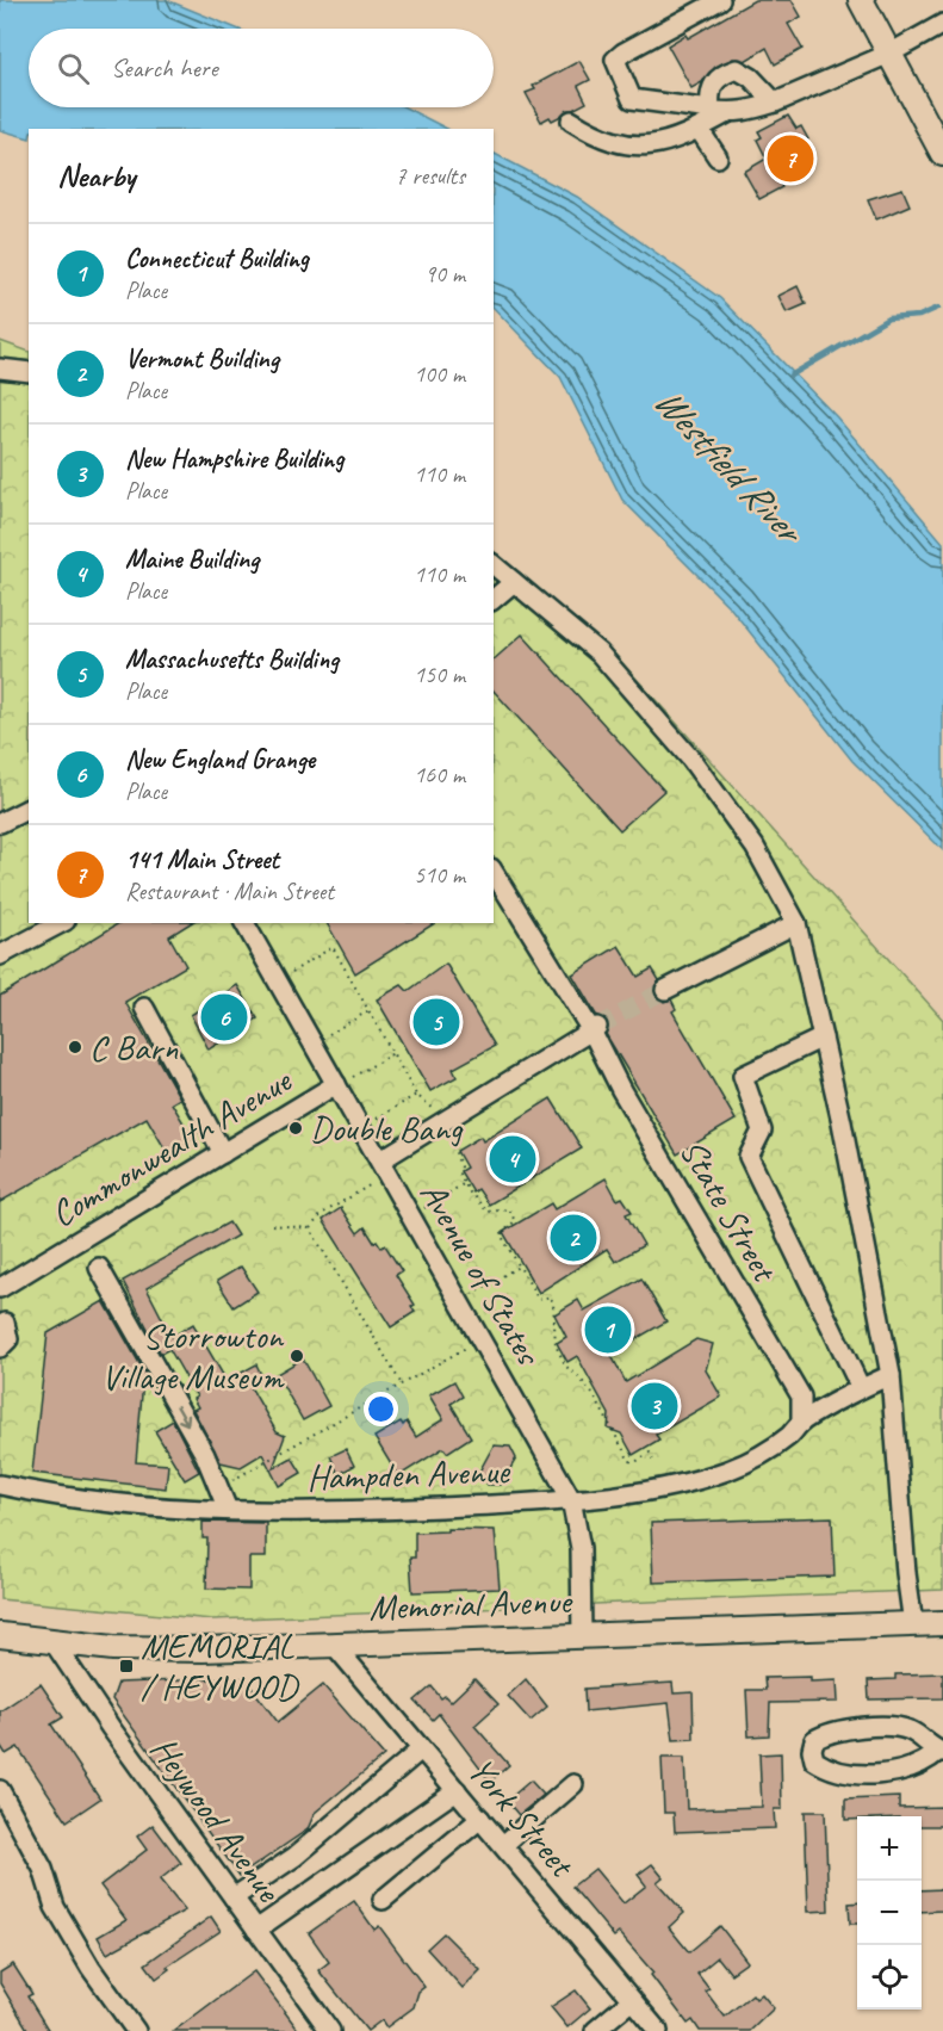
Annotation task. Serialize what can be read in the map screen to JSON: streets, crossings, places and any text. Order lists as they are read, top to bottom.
{
  "streets": {
    "main road": ["Memorial Avenue"],
    "street": [
      "Commonwealth Avenue",
      "State Street",
      "Avenue of States",
      "Hampden Avenue",
      "York Street",
      "Heywood Avenue"
    ]
  },
  "crossings": [
    ["Commonwealth Avenue", "Avenue of States"],
    ["State Street", "Hampden Avenue"],
    ["Avenue of States", "Hampden Avenue"],
    ["Avenue of States", "Memorial Avenue"],
    ["Memorial Avenue", "York Street"],
    ["Memorial Avenue", "Heywood Avenue"]
  ],
  "water": ["Westfield River"],
  "places": {
    "other": ["C Barn", "Double Bang", "Storrowton Village Museum"],
    "transit": ["MEMORIAL / HEYWOOD"]
  },
  "page": {
    "search": "Search here",
    "heading": ["Nearby", "7 results"],
    "pins": [
      "7",
      "6",
      "5",
      "4",
      "2",
      "1",
      "3"
    ],
    "list": [
      {
        "mark": "1",
        "name": "Connecticut Building",
        "note": "Place",
        "value": "90 m"
      },
      {
        "mark": "2",
        "name": "Vermont Building",
        "note": "Place",
        "value": "100 m"
      },
      {
        "mark": "3",
        "name": "New Hampshire Building",
        "note": "Place",
        "value": "110 m"
      },
      {
        "mark": "4",
        "name": "Maine Building",
        "note": "Place",
        "value": "110 m"
      },
      {
        "mark": "5",
        "name": "Massachusetts Building",
        "note": "Place",
        "value": "150 m"
      },
      {
        "mark": "6",
        "name": "New England Grange",
        "note": "Place",
        "value": "160 m"
      },
      {
        "mark": "7",
        "name": "141 Main Street",
        "note": "Restaurant · Main Street",
        "value": "510 m"
      }
    ],
    "map_buttons": ["+", "−"]
  }
}
